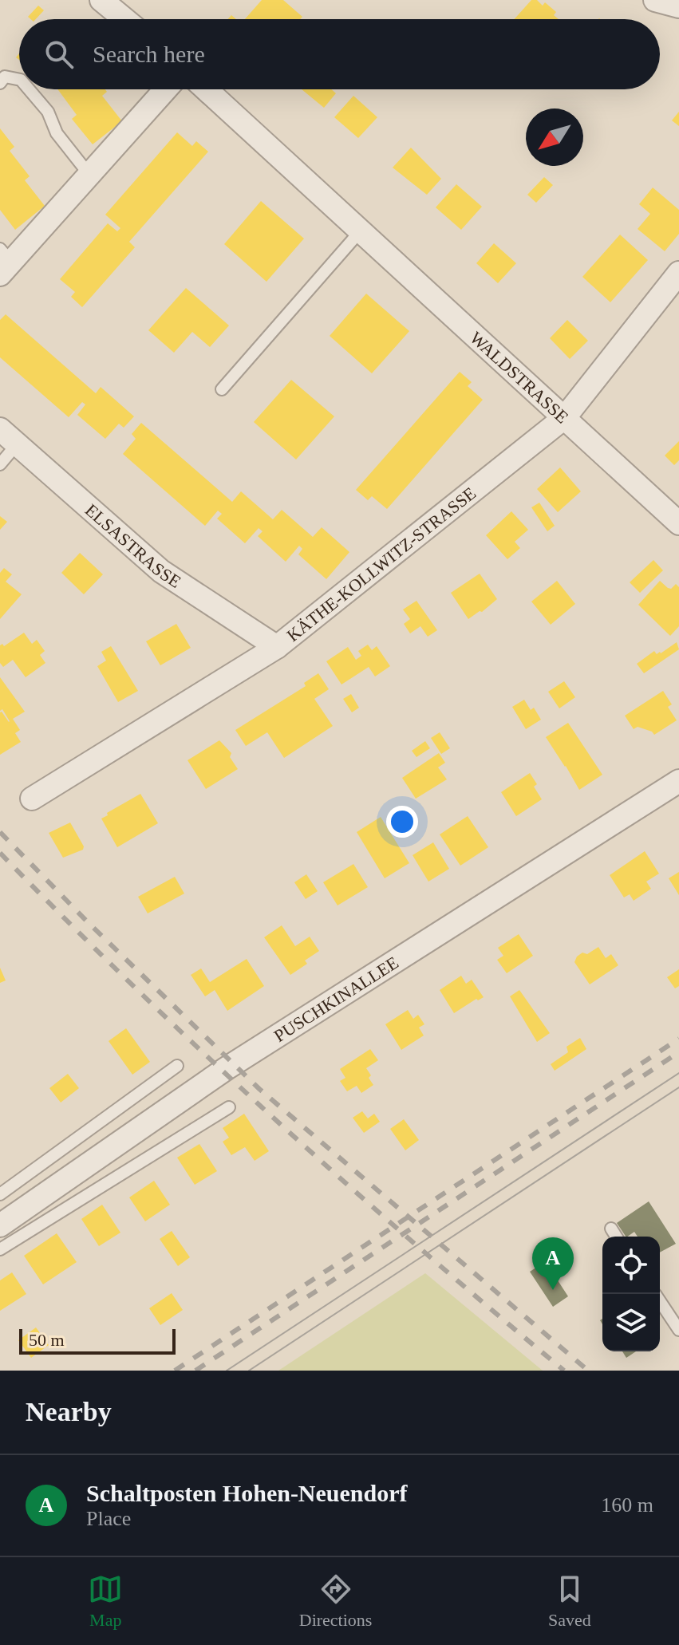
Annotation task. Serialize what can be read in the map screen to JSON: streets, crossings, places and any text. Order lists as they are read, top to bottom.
{
  "streets": {
    "street": [
      "WALDSTRASSE",
      "ELSASTRASSE",
      "KÄTHE-KOLLWITZ-STRASSE",
      "PUSCHKINALLEE"
    ]
  },
  "crossings": [
    ["WALDSTRASSE", "KÄTHE-KOLLWITZ-STRASSE"],
    ["ELSASTRASSE", "KÄTHE-KOLLWITZ-STRASSE"]
  ],
  "scale_bar": "50 m",
  "north": "bottom left",
  "page": {
    "search": "Search here",
    "pins": "A",
    "scale": "50 m",
    "heading": "Nearby",
    "list": [
      {
        "mark": "A",
        "name": "Schaltposten Hohen-Neuendorf",
        "note": "Place",
        "value": "160 m"
      }
    ],
    "nav": ["Map", "Directions", "Saved"]
  }
}
